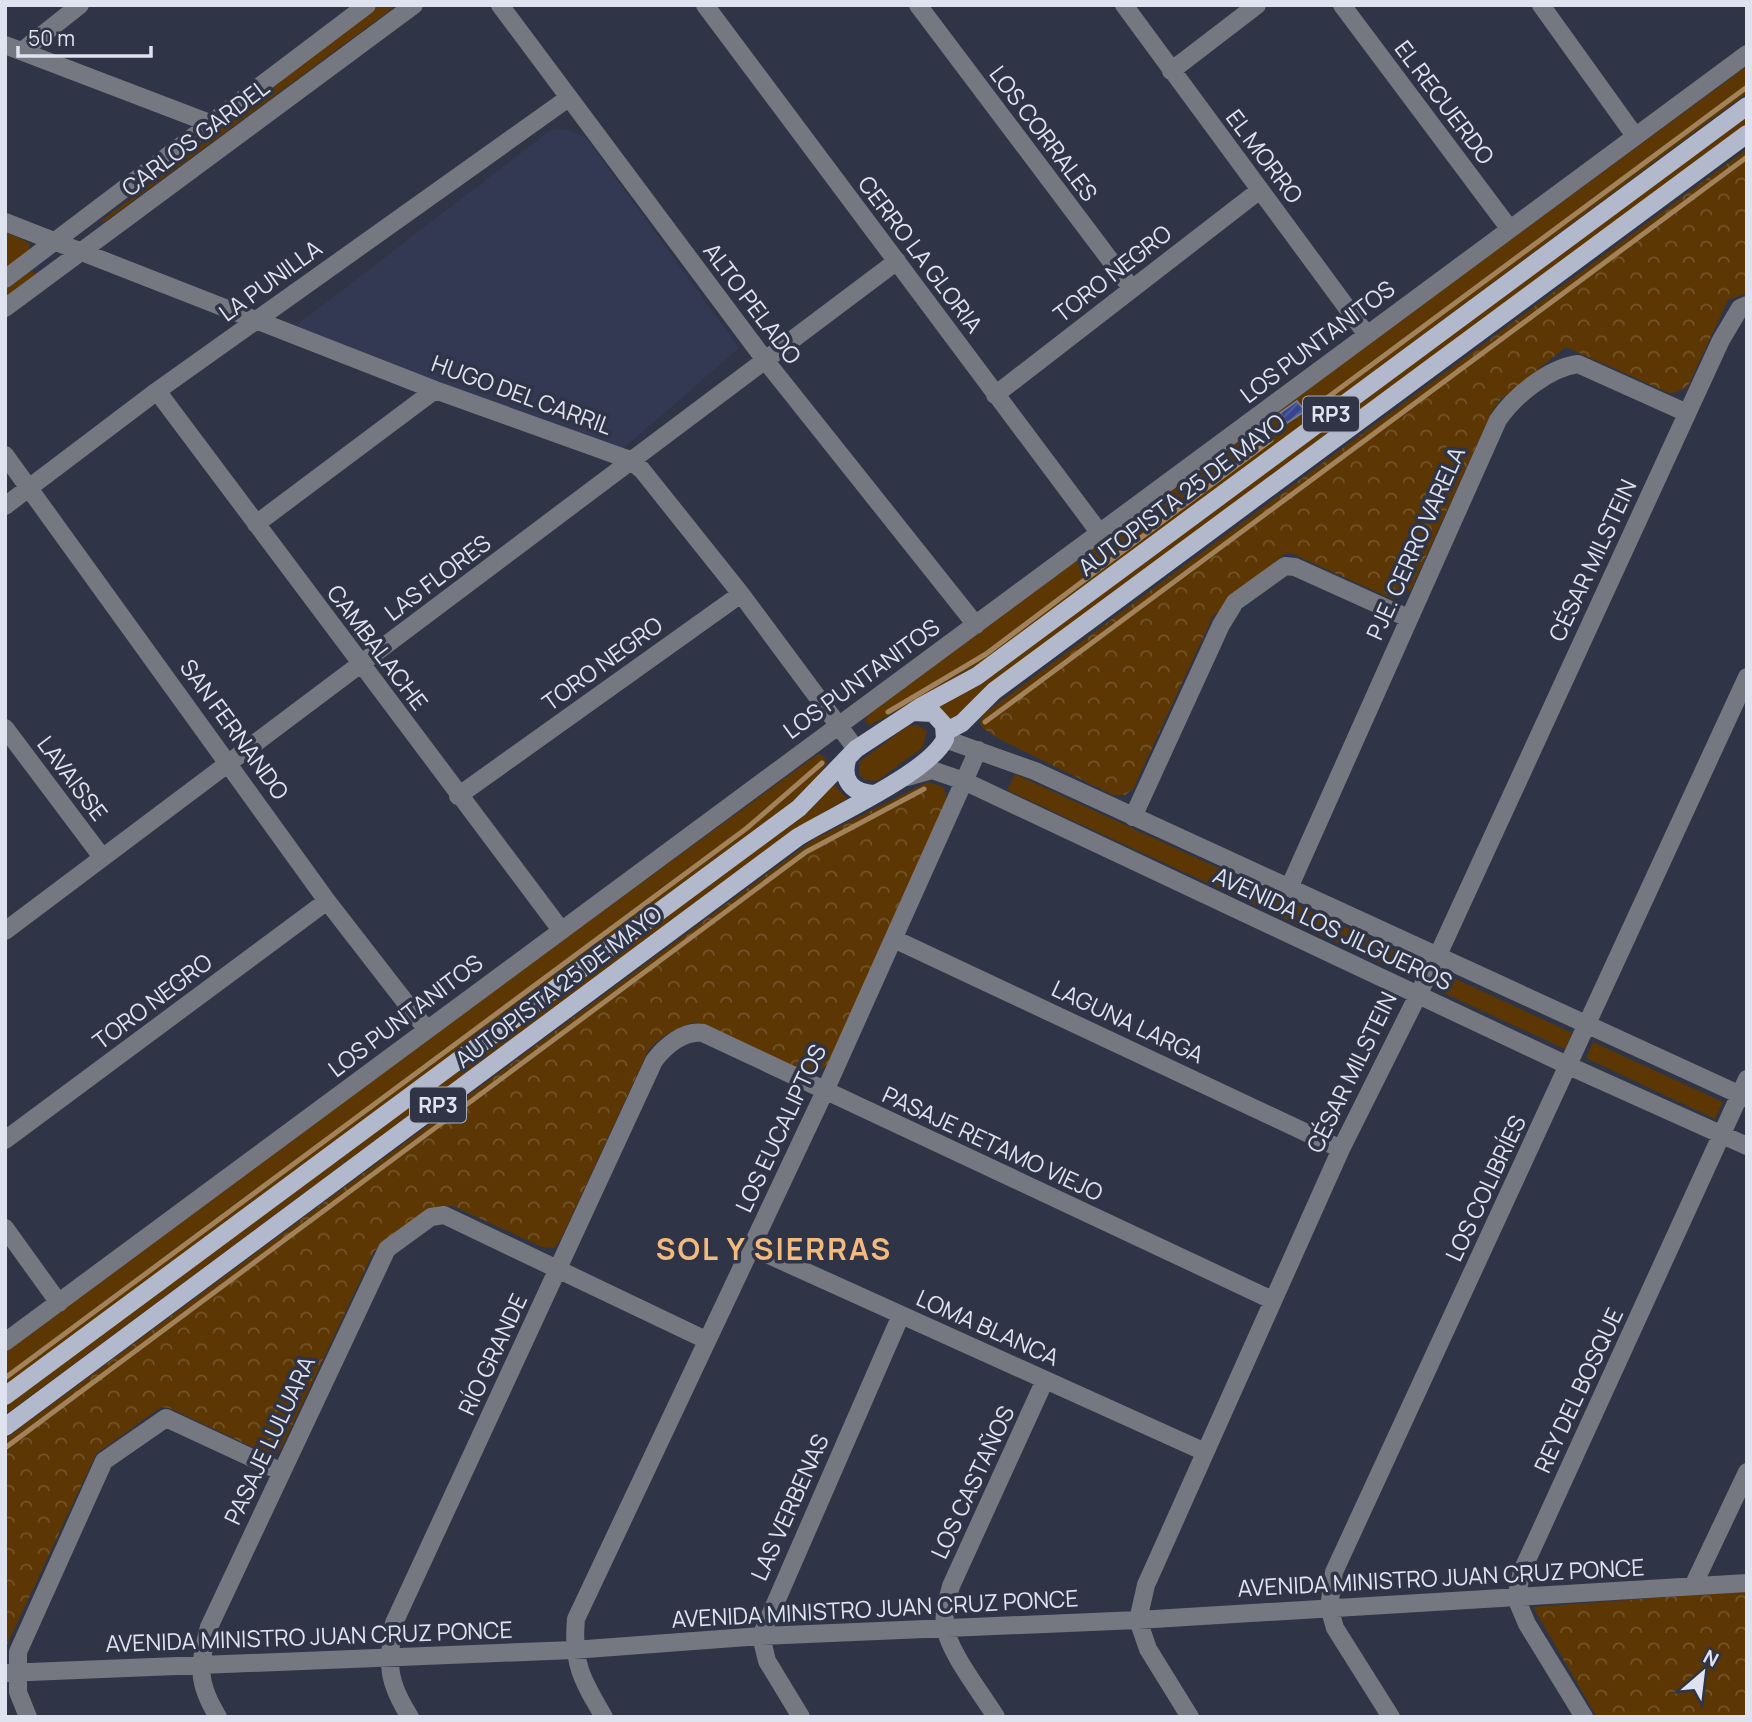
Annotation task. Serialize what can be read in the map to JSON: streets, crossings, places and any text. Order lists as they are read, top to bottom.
{
  "streets": {
    "main road": ["RP3", "AUTOPISTA 25 DE MAYO"],
    "street": [
      "EL RECUERDO",
      "LOS CORRALES",
      "CARLOS GARDEL",
      "EL MORRO",
      "CERRO LA GLORIA",
      "TORO NEGRO",
      "LA PUNILLA",
      "ALTO PELADO",
      "LOS PUNTANITOS",
      "HUGO DEL CARRIL",
      "PJE. CERRO VARELA",
      "CÉSAR MILSTEIN",
      "LAS FLORES",
      "CAMBALACHE",
      "SAN FERNANDO",
      "LAVAISSE",
      "AVENIDA LOS JILGUEROS",
      "LAGUNA LARGA",
      "LOS EUCALIPTOS",
      "PASAJE RETAMO VIEJO",
      "LOS COLIBRÍES",
      "LOMA BLANCA",
      "RÍO GRANDE",
      "REY DEL BOSQUE",
      "PASAJE LULUARA",
      "LOS CASTAÑOS",
      "LAS VERBENAS",
      "AVENIDA MINISTRO JUAN CRUZ PONCE"
    ]
  },
  "crossings": [
    ["EL RECUERDO", "LOS PUNTANITOS"],
    ["LOS CORRALES", "TORO NEGRO"],
    ["CARLOS GARDEL", "HUGO DEL CARRIL"],
    ["EL MORRO", "TORO NEGRO"],
    ["EL MORRO", "LOS PUNTANITOS"],
    ["CERRO LA GLORIA", "TORO NEGRO"],
    ["CERRO LA GLORIA", "LOS PUNTANITOS"],
    ["CERRO LA GLORIA", "LAS FLORES"],
    ["TORO NEGRO", "HUGO DEL CARRIL"],
    ["TORO NEGRO", "CAMBALACHE"],
    ["TORO NEGRO", "SAN FERNANDO"],
    ["LA PUNILLA", "ALTO PELADO"],
    ["LA PUNILLA", "HUGO DEL CARRIL"],
    ["LA PUNILLA", "CAMBALACHE"],
    ["LA PUNILLA", "SAN FERNANDO"],
    ["ALTO PELADO", "LOS PUNTANITOS"],
    ["ALTO PELADO", "LAS FLORES"],
    ["LOS PUNTANITOS", "HUGO DEL CARRIL"],
    ["LOS PUNTANITOS", "CAMBALACHE"],
    ["LOS PUNTANITOS", "SAN FERNANDO"],
    ["HUGO DEL CARRIL", "RP3"],
    ["HUGO DEL CARRIL", "AUTOPISTA 25 DE MAYO"],
    ["HUGO DEL CARRIL", "LAS FLORES"],
    ["RP3", "AUTOPISTA 25 DE MAYO"],
    ["RP3", "AVENIDA LOS JILGUEROS"],
    ["AUTOPISTA 25 DE MAYO", "AVENIDA LOS JILGUEROS"],
    ["PJE. CERRO VARELA", "CÉSAR MILSTEIN"],
    ["PJE. CERRO VARELA", "AVENIDA LOS JILGUEROS"],
    ["CÉSAR MILSTEIN", "AVENIDA LOS JILGUEROS"],
    ["CÉSAR MILSTEIN", "LAGUNA LARGA"],
    ["CÉSAR MILSTEIN", "PASAJE RETAMO VIEJO"],
    ["CÉSAR MILSTEIN", "LOMA BLANCA"],
    ["CÉSAR MILSTEIN", "AVENIDA MINISTRO JUAN CRUZ PONCE"],
    ["LAS FLORES", "CAMBALACHE"],
    ["LAS FLORES", "SAN FERNANDO"],
    ["LAS FLORES", "LAVAISSE"],
    ["AVENIDA LOS JILGUEROS", "LOS EUCALIPTOS"],
    ["AVENIDA LOS JILGUEROS", "LOS COLIBRÍES"],
    ["AVENIDA LOS JILGUEROS", "REY DEL BOSQUE"],
    ["LAGUNA LARGA", "LOS EUCALIPTOS"],
    ["LOS EUCALIPTOS", "PASAJE RETAMO VIEJO"],
    ["LOS EUCALIPTOS", "LOMA BLANCA"],
    ["LOS EUCALIPTOS", "AVENIDA MINISTRO JUAN CRUZ PONCE"],
    ["PASAJE RETAMO VIEJO", "RÍO GRANDE"],
    ["LOS COLIBRÍES", "AVENIDA MINISTRO JUAN CRUZ PONCE"],
    ["LOMA BLANCA", "LOS CASTAÑOS"],
    ["LOMA BLANCA", "LAS VERBENAS"],
    ["RÍO GRANDE", "PASAJE LULUARA"],
    ["RÍO GRANDE", "AVENIDA MINISTRO JUAN CRUZ PONCE"],
    ["REY DEL BOSQUE", "AVENIDA MINISTRO JUAN CRUZ PONCE"],
    ["PASAJE LULUARA", "AVENIDA MINISTRO JUAN CRUZ PONCE"],
    ["LOS CASTAÑOS", "AVENIDA MINISTRO JUAN CRUZ PONCE"],
    ["LAS VERBENAS", "AVENIDA MINISTRO JUAN CRUZ PONCE"]
  ],
  "districts": ["SOL Y SIERRAS"],
  "scale_bar": "50 m",
  "north": "top right"
}
